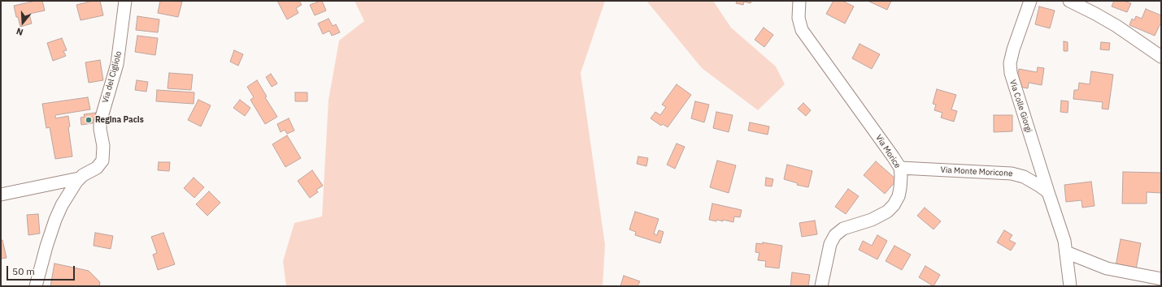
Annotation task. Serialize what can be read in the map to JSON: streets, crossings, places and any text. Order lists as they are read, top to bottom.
{
  "streets": {
    "street": [
      "Via del Cigliolo",
      "Via Colle Giorgi",
      "Via Morice",
      "Via Monte Moricone"
    ]
  },
  "crossings": [
    ["Via Colle Giorgi", "Via Monte Moricone"],
    ["Via Morice", "Via Monte Moricone"]
  ],
  "places": ["Regina Pacis"],
  "scale_bar": "50 m",
  "north": "bottom"
}
